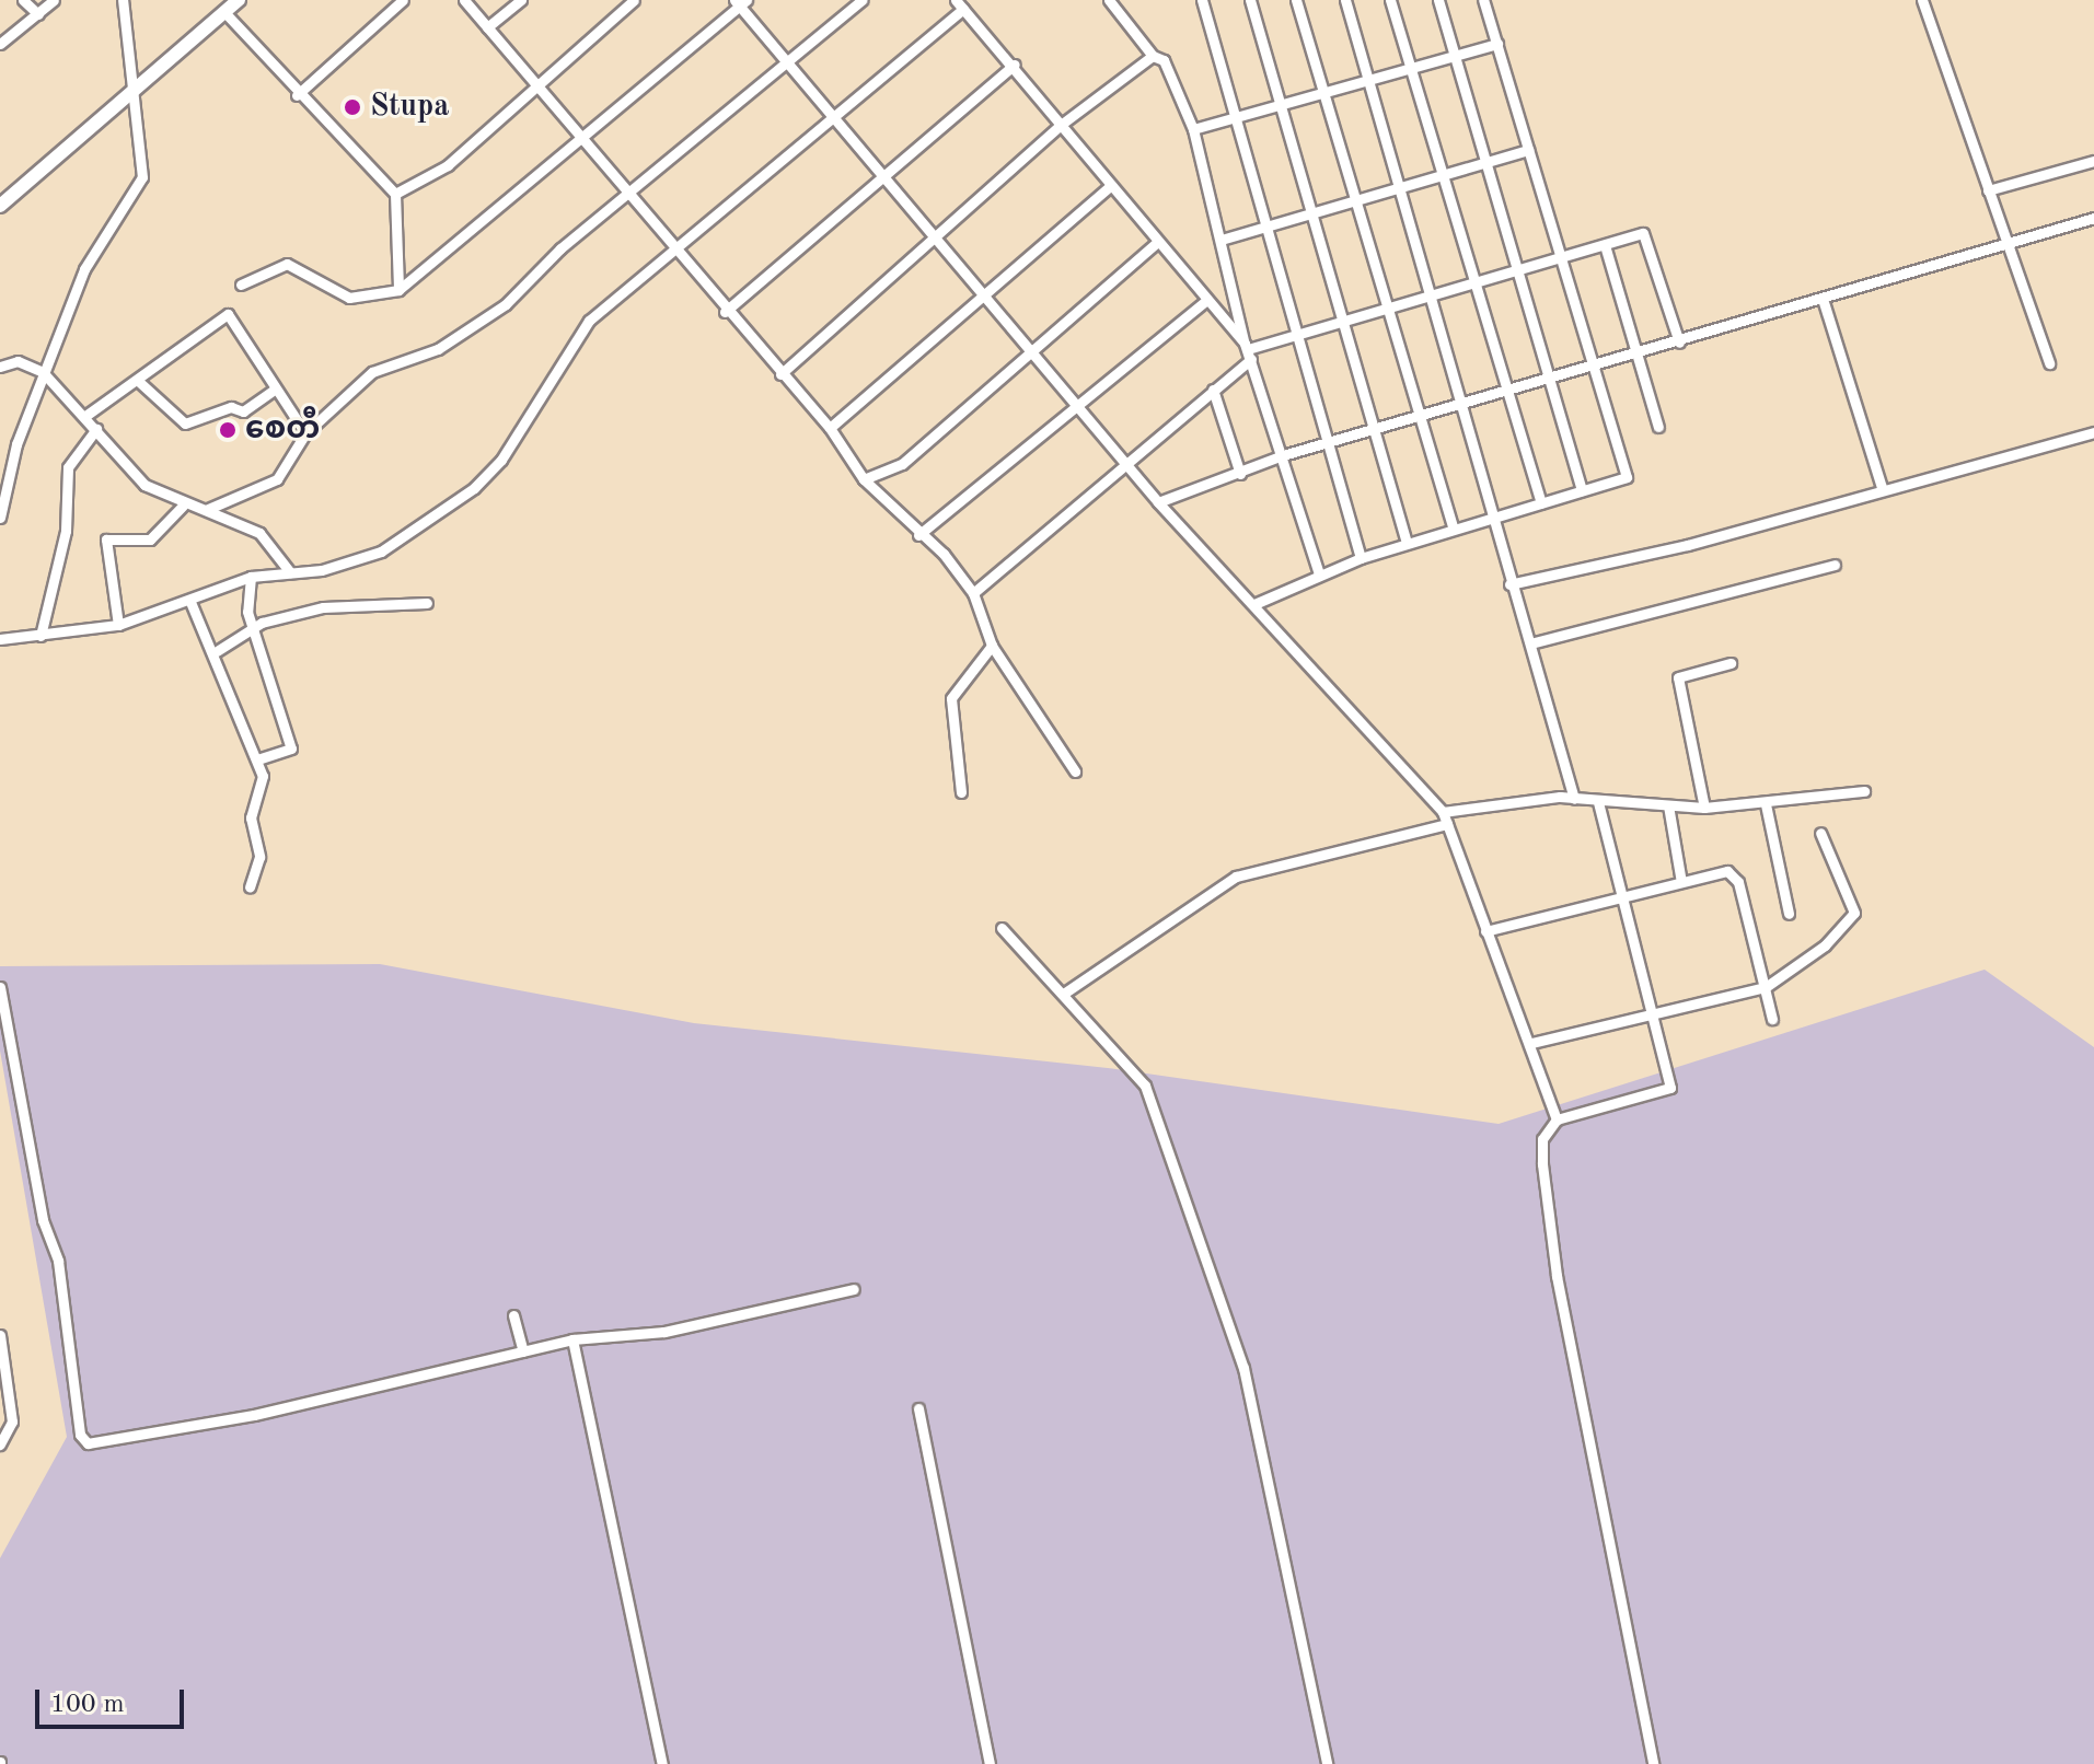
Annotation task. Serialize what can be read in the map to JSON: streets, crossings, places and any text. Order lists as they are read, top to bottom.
{
  "places": ["Stupa", "စေတီ"],
  "scale_bar": "100 m"
}
